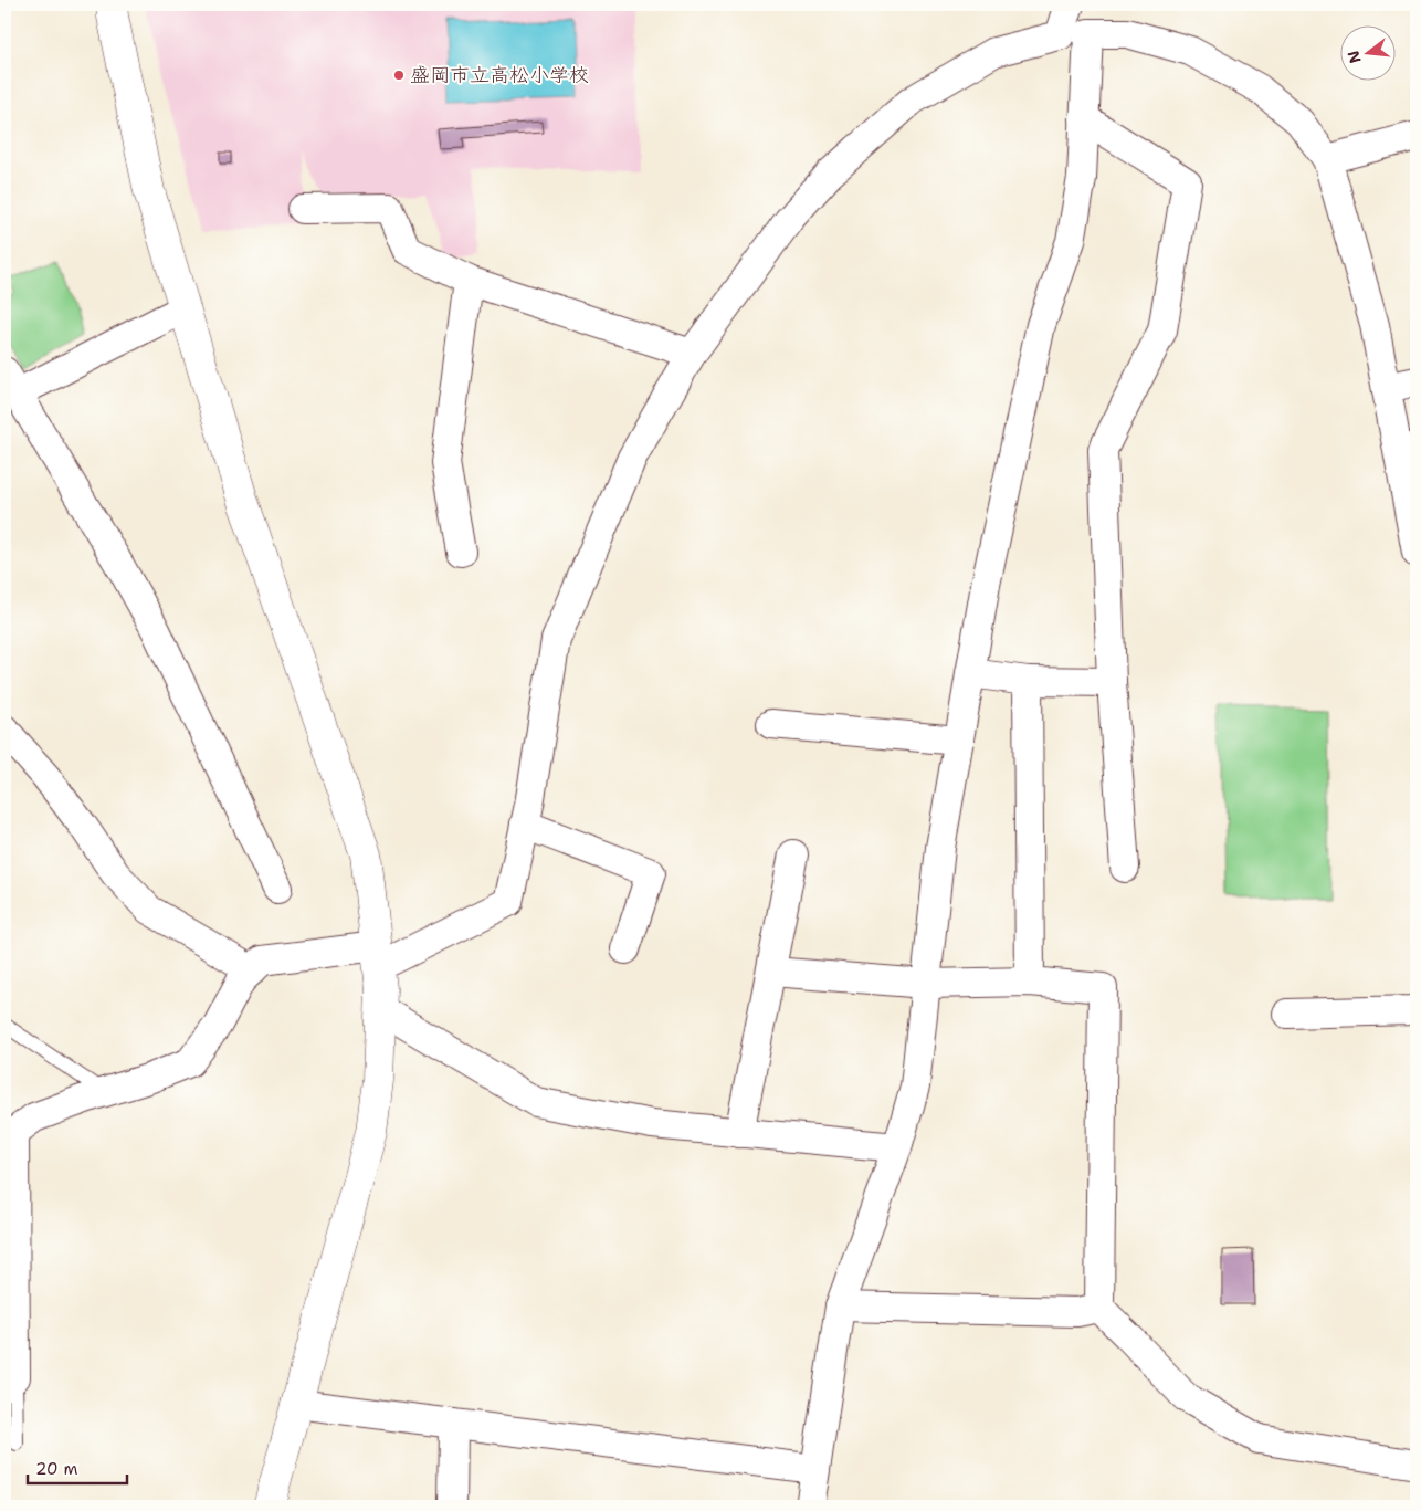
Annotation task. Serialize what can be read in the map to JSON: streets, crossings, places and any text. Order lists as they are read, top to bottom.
{
  "places": ["盛岡市立高松小学校"],
  "scale_bar": "20 m",
  "north": "left"
}
